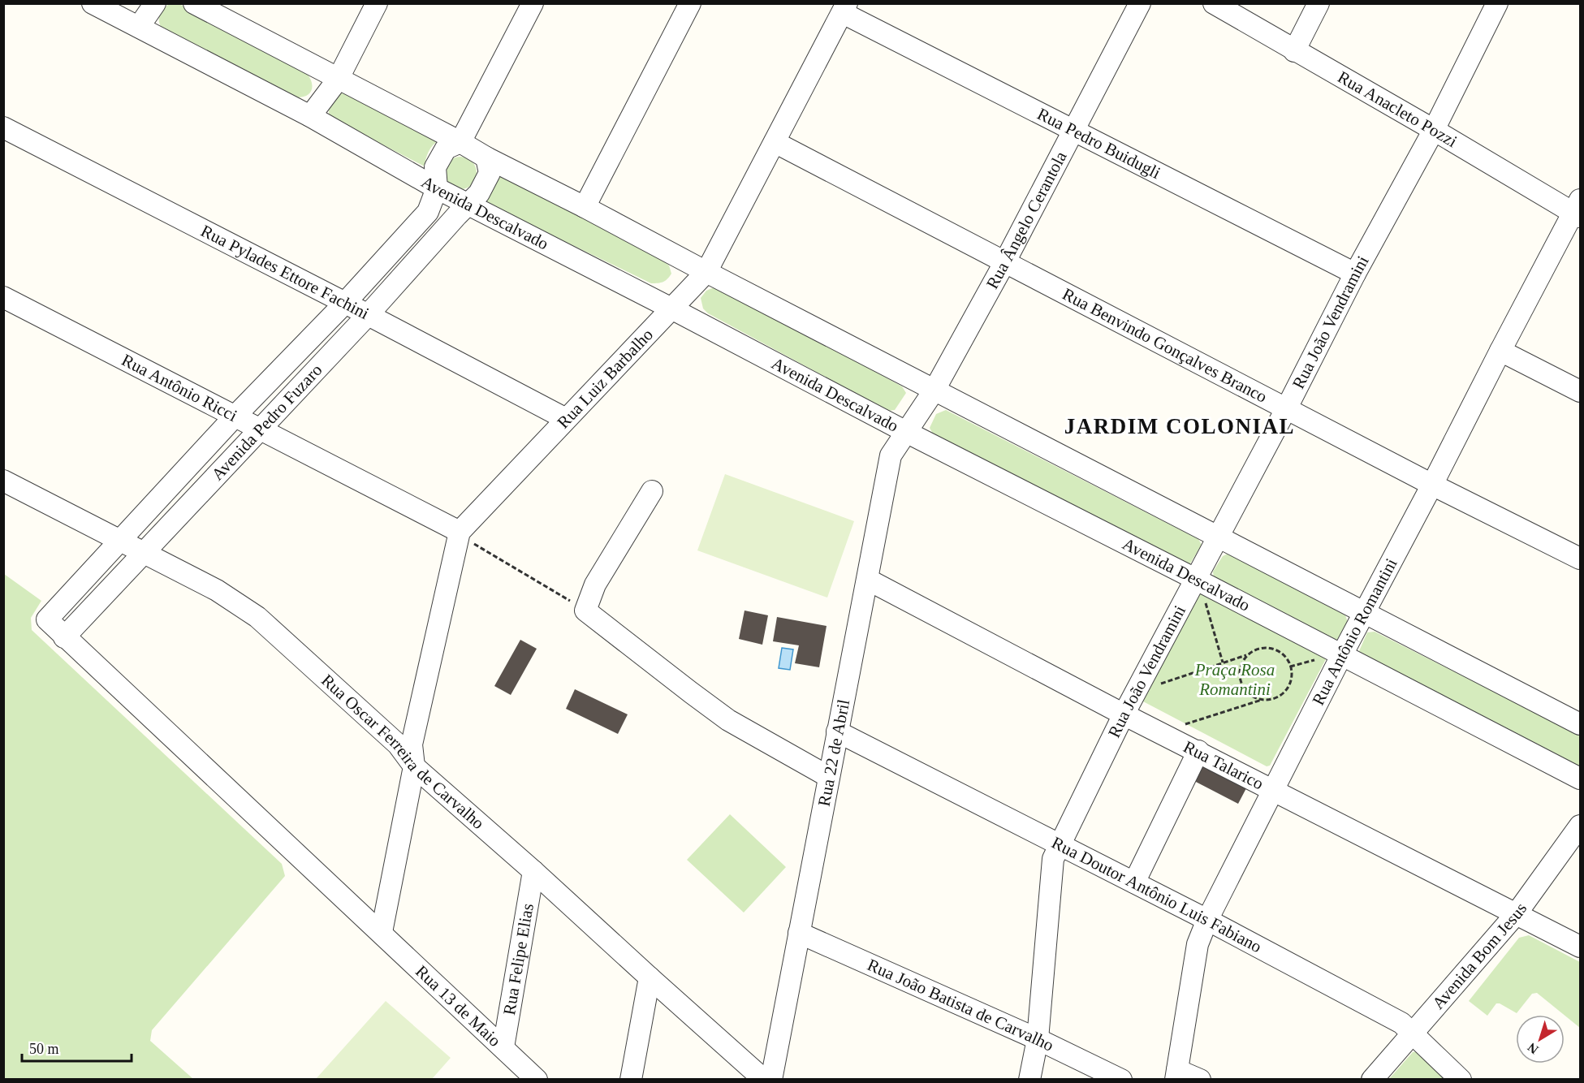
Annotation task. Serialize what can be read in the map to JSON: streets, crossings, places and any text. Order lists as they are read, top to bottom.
{
  "streets": {
    "street": [
      "Rua Anacleto Pozzi",
      "Rua Pedro Buidugli",
      "Avenida Descalvado",
      "Rua Ângelo Cerantola",
      "Rua Pylades Ettore Fachini",
      "Rua João Vendramini",
      "Rua Benvindo Gonçalves Branco",
      "Rua Luiz Barbalho",
      "Rua Antônio Ricci",
      "Avenida Pedro Fuzaro",
      "Rua Antônio Romantini",
      "Rua Oscar Ferreira de Carvalho",
      "Rua 22 de Abril",
      "Rua Talarico",
      "Rua Doutor Antônio Luis Fabiano",
      "Avenida Bom Jesus",
      "Rua Felipe Elias",
      "Rua João Batista de Carvalho",
      "Rua 13 de Maio"
    ]
  },
  "crossings": [
    ["Rua Anacleto Pozzi", "Rua João Vendramini"],
    ["Rua Anacleto Pozzi", "Rua Antônio Romantini"],
    ["Rua Pedro Buidugli", "Rua Ângelo Cerantola"],
    ["Rua Pedro Buidugli", "Rua João Vendramini"],
    ["Rua Pedro Buidugli", "Rua Luiz Barbalho"],
    ["Avenida Descalvado", "Rua Ângelo Cerantola"],
    ["Avenida Descalvado", "Rua João Vendramini"],
    ["Avenida Descalvado", "Rua Luiz Barbalho"],
    ["Avenida Descalvado", "Avenida Pedro Fuzaro"],
    ["Avenida Descalvado", "Rua Antônio Romantini"],
    ["Avenida Descalvado", "Rua 22 de Abril"],
    ["Rua Ângelo Cerantola", "Rua Benvindo Gonçalves Branco"],
    ["Rua Ângelo Cerantola", "Rua 22 de Abril"],
    ["Rua Pylades Ettore Fachini", "Rua Luiz Barbalho"],
    ["Rua Pylades Ettore Fachini", "Avenida Pedro Fuzaro"],
    ["Rua João Vendramini", "Rua Benvindo Gonçalves Branco"],
    ["Rua João Vendramini", "Rua Talarico"],
    ["Rua João Vendramini", "Rua Doutor Antônio Luis Fabiano"],
    ["Rua João Vendramini", "Rua João Batista de Carvalho"],
    ["Rua Benvindo Gonçalves Branco", "Rua Luiz Barbalho"],
    ["Rua Benvindo Gonçalves Branco", "Rua Antônio Romantini"],
    ["Rua Luiz Barbalho", "Rua Antônio Ricci"],
    ["Rua Antônio Ricci", "Avenida Pedro Fuzaro"],
    ["Avenida Pedro Fuzaro", "Rua Oscar Ferreira de Carvalho"],
    ["Avenida Pedro Fuzaro", "Rua 13 de Maio"],
    ["Rua Antônio Romantini", "Rua Talarico"],
    ["Rua Antônio Romantini", "Rua Doutor Antônio Luis Fabiano"],
    ["Rua Oscar Ferreira de Carvalho", "Rua Felipe Elias"],
    ["Rua 22 de Abril", "Rua Talarico"],
    ["Rua 22 de Abril", "Rua Doutor Antônio Luis Fabiano"],
    ["Rua 22 de Abril", "Rua João Batista de Carvalho"],
    ["Rua Talarico", "Avenida Bom Jesus"],
    ["Rua Doutor Antônio Luis Fabiano", "Avenida Bom Jesus"],
    ["Rua Felipe Elias", "Rua 13 de Maio"]
  ],
  "districts": ["JARDIM COLONIAL"],
  "parks": ["Praça Rosa Romantini"],
  "scale_bar": "50 m",
  "north": "bottom left"
}
